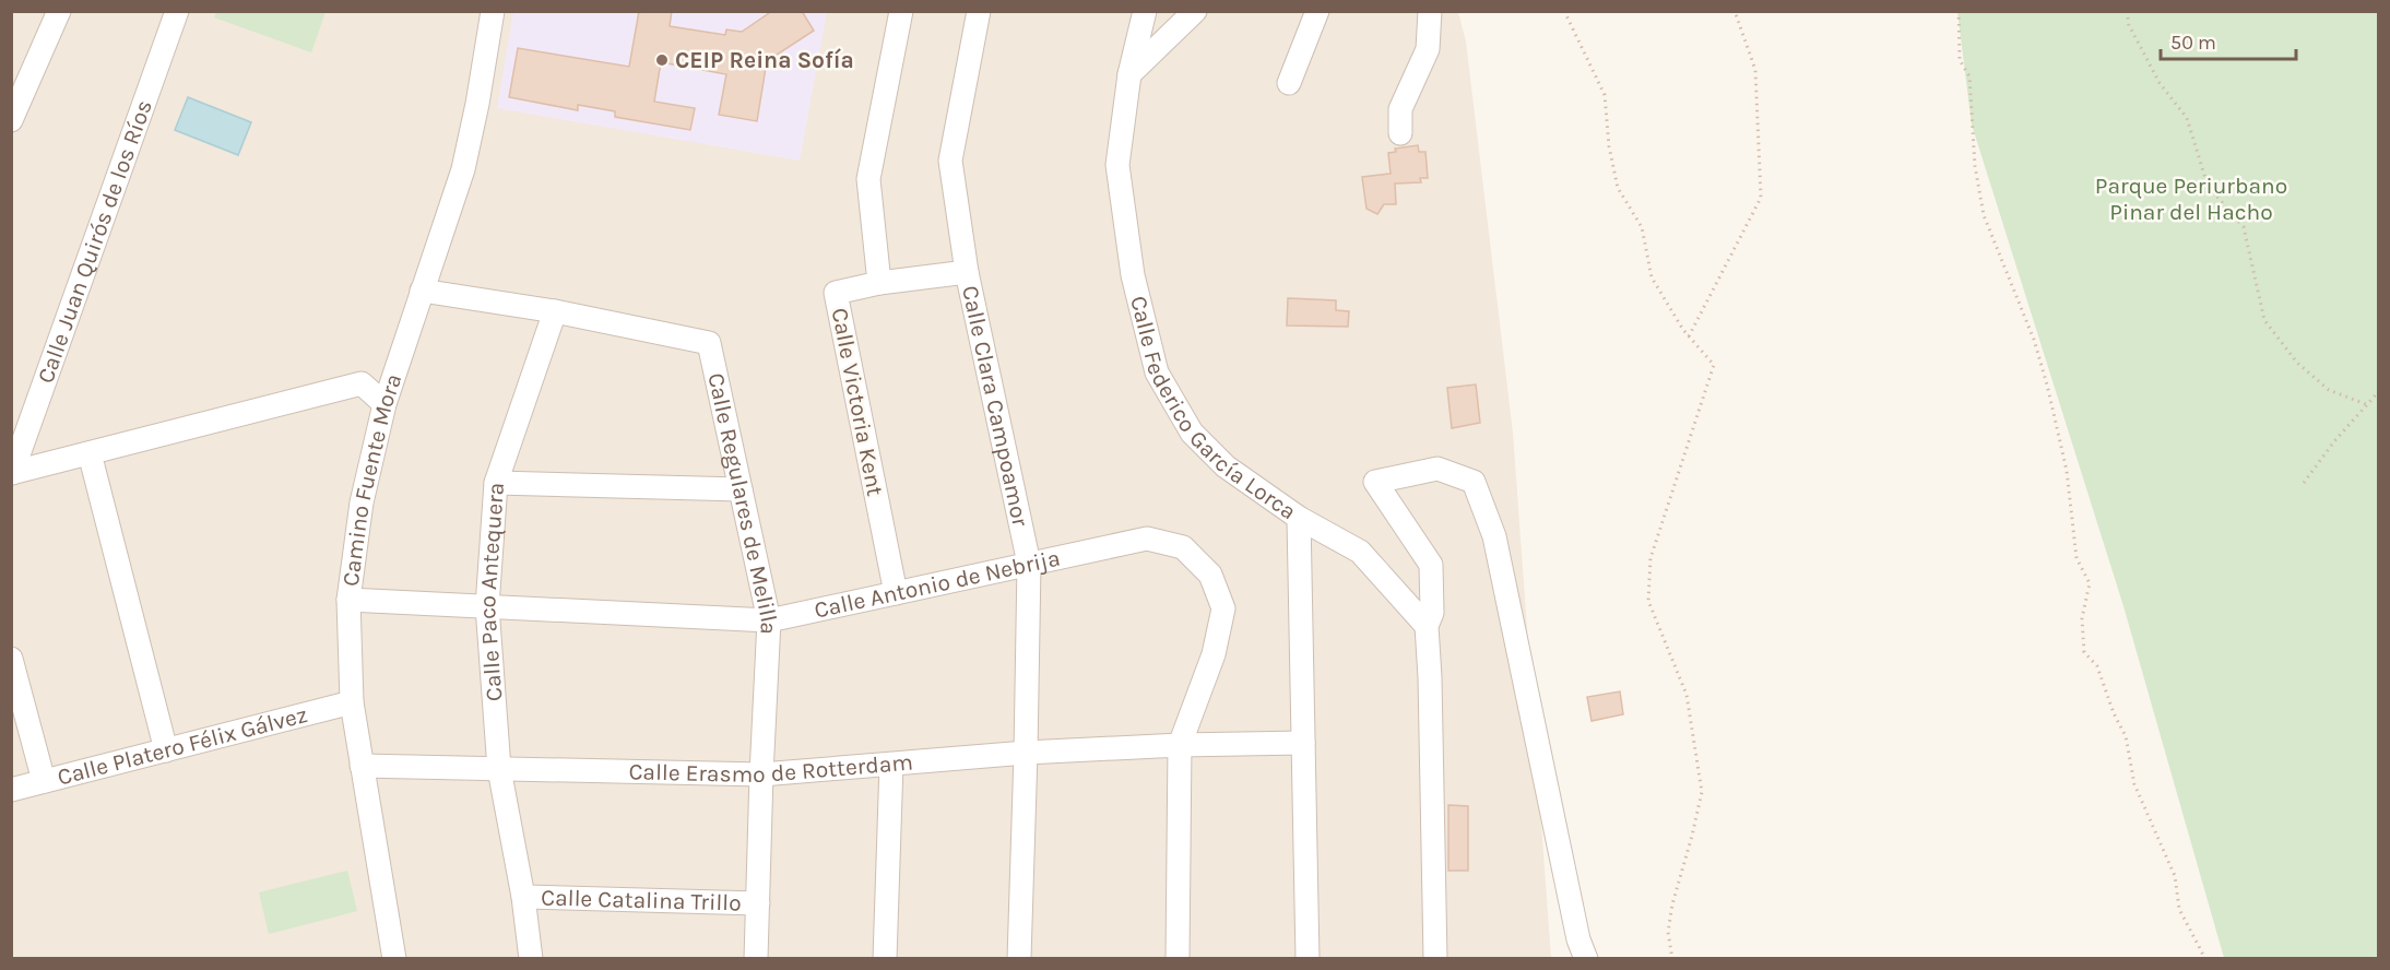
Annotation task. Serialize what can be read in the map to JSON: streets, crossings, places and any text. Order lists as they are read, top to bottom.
{
  "streets": {
    "street": [
      "Calle Juan Quirós de los Ríos",
      "Calle Victoria Kent",
      "Calle Federico García Lorca",
      "Calle Clara Campoamor",
      "Camino Fuente Mora",
      "Calle Regulares de Melilla",
      "Calle Antonio de Nebrija",
      "Calle Paco Antequera",
      "Calle Platero Félix Gálvez",
      "Calle Erasmo de Rotterdam",
      "Calle Catalina Trillo"
    ]
  },
  "crossings": [
    ["Calle Victoria Kent", "Calle Antonio de Nebrija"],
    ["Calle Clara Campoamor", "Calle Antonio de Nebrija"],
    ["Calle Clara Campoamor", "Calle Erasmo de Rotterdam"],
    ["Camino Fuente Mora", "Calle Regulares de Melilla"],
    ["Camino Fuente Mora", "Calle Antonio de Nebrija"],
    ["Camino Fuente Mora", "Calle Platero Félix Gálvez"],
    ["Camino Fuente Mora", "Calle Erasmo de Rotterdam"],
    ["Calle Regulares de Melilla", "Calle Antonio de Nebrija"],
    ["Calle Regulares de Melilla", "Calle Paco Antequera"],
    ["Calle Regulares de Melilla", "Calle Erasmo de Rotterdam"],
    ["Calle Regulares de Melilla", "Calle Catalina Trillo"],
    ["Calle Antonio de Nebrija", "Calle Paco Antequera"],
    ["Calle Antonio de Nebrija", "Calle Erasmo de Rotterdam"],
    ["Calle Paco Antequera", "Calle Erasmo de Rotterdam"],
    ["Calle Paco Antequera", "Calle Catalina Trillo"]
  ],
  "parks": ["Parque Periurbano Pinar del Hacho"],
  "places": ["CEIP Reina Sofía"],
  "scale_bar": "50 m"
}
